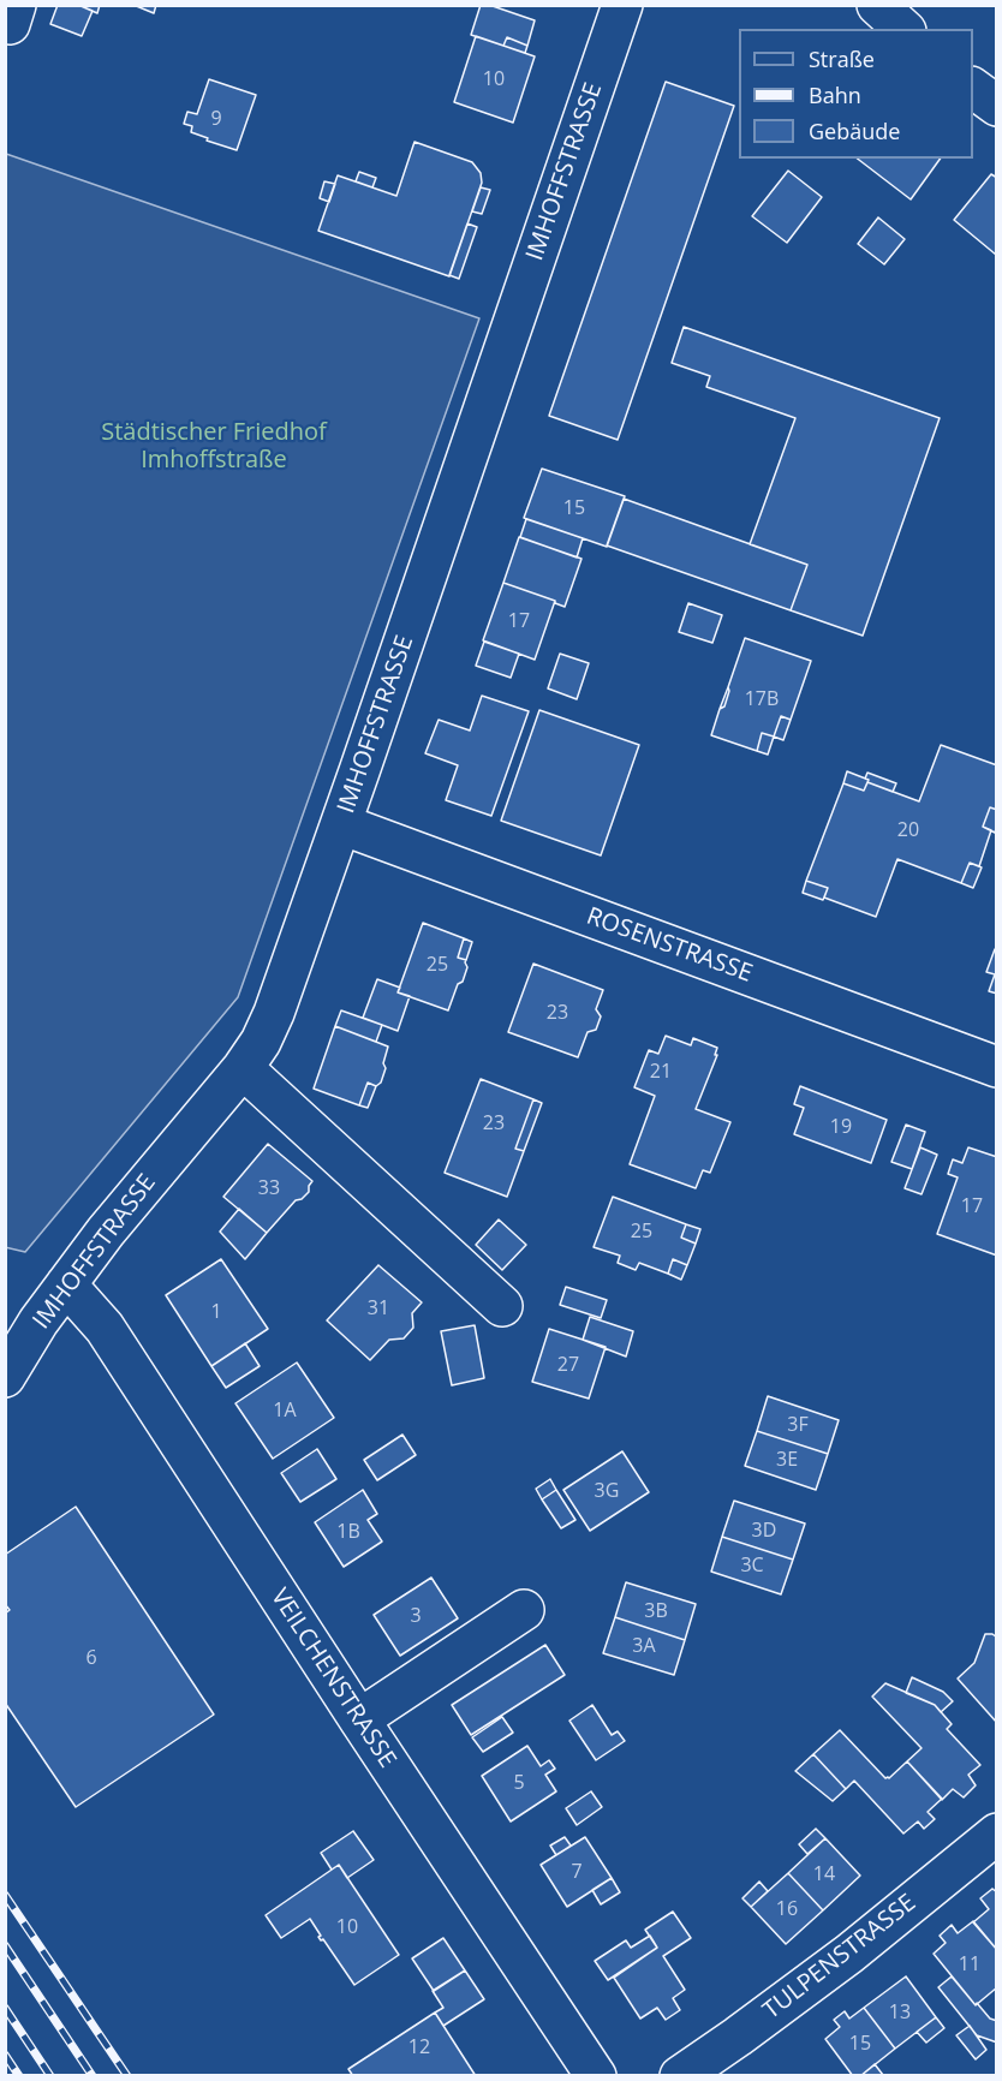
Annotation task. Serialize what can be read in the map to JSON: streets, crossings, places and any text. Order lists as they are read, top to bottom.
{
  "streets": {
    "street": [
      "IMHOFFSTRASSE",
      "ROSENSTRASSE",
      "VEILCHENSTRASSE",
      "TULPENSTRASSE"
    ]
  },
  "crossings": [
    ["IMHOFFSTRASSE", "ROSENSTRASSE"],
    ["IMHOFFSTRASSE", "VEILCHENSTRASSE"]
  ],
  "parks": ["Städtischer Friedhof Imhoffstraße"],
  "house_numbers": [
    "10",
    "9",
    "15",
    "17",
    "17B",
    "20",
    "25",
    "23",
    "21",
    "23",
    "19",
    "33",
    "17",
    "25",
    "31",
    "1",
    "27",
    "1A",
    "3F",
    "3E",
    "3G",
    "3D",
    "1B",
    "3C",
    "3B",
    "3",
    "3A",
    "6",
    "5",
    "7",
    "14",
    "16",
    "10",
    "11",
    "13",
    "15",
    "12"
  ],
  "legend": ["Straße", "Bahn", "Gebäude"]
}
